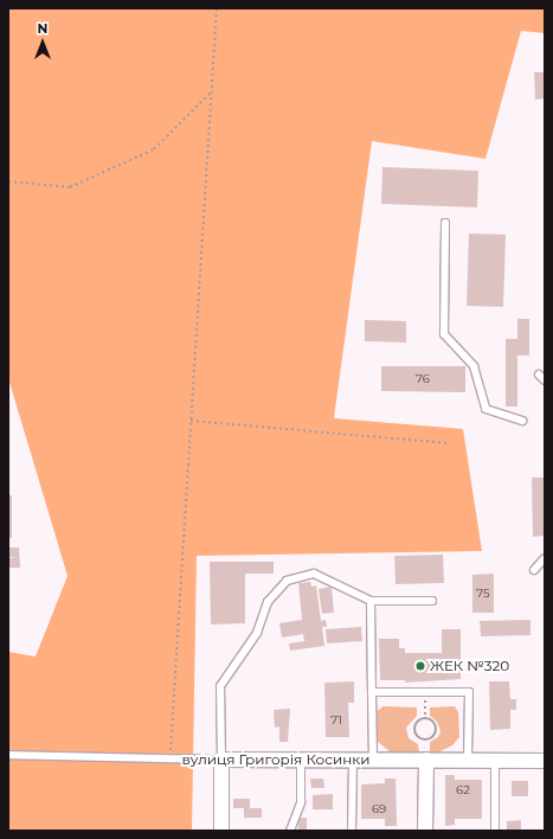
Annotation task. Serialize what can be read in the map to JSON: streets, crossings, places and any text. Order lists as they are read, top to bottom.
{
  "streets": {
    "street": ["вулиця Григорія Косинки"]
  },
  "places": ["ЖЕК №320"],
  "house_numbers": [
    "76",
    "75",
    "71",
    "62",
    "69"
  ],
  "north": "top"
}
